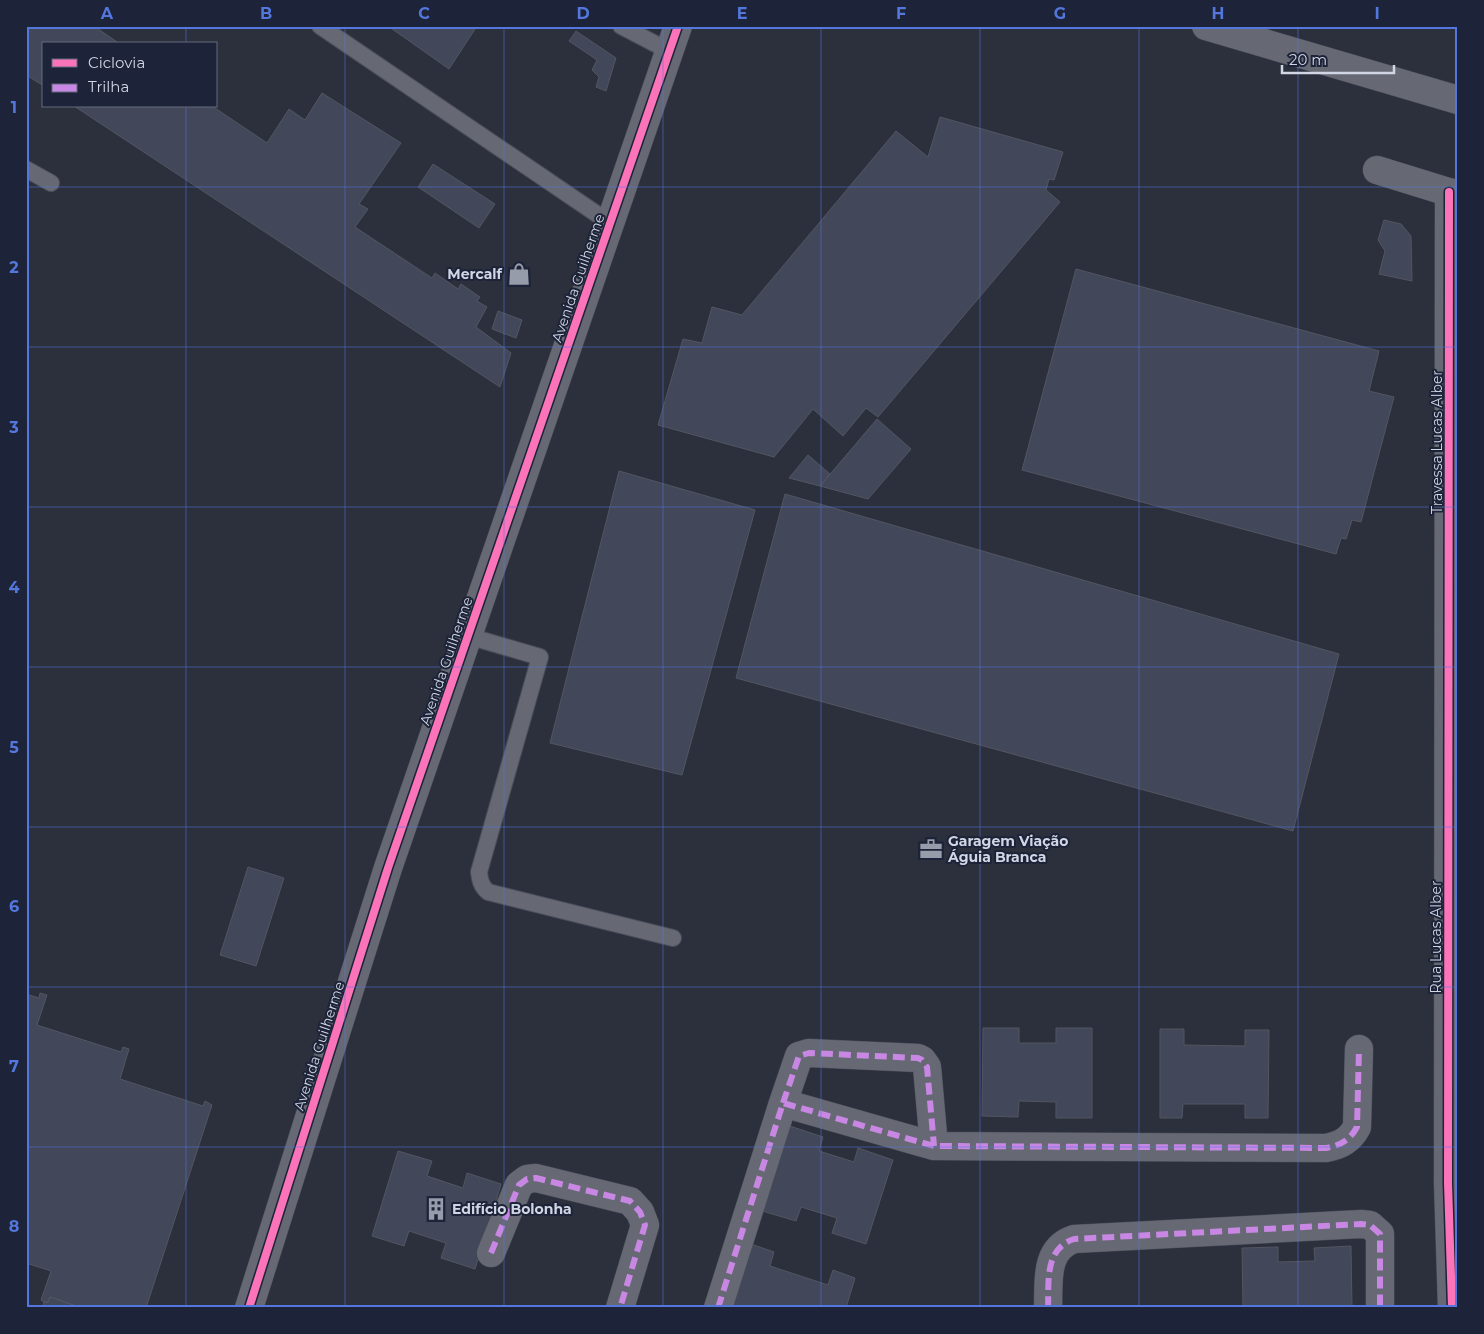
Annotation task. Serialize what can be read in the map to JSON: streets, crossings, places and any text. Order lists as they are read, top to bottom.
{
  "streets": {
    "street": ["Avenida Guilherme", "Travessa Lucas Alber", "Rua Lucas Alber"]
  },
  "crossings": [
    ["Travessa Lucas Alber", "Rua Lucas Alber"]
  ],
  "places": {
    "shop": ["Mercalf"],
    "office": ["Garagem Viação Águia Branca"],
    "building": ["Edifício Bolonha"]
  },
  "legend": ["Ciclovia", "Trilha"],
  "scale_bar": "20 m",
  "grid": {
    "columns": [
      "A",
      "B",
      "C",
      "D",
      "E",
      "F",
      "G",
      "H",
      "I"
    ],
    "rows": [
      "1",
      "2",
      "3",
      "4",
      "5",
      "6",
      "7",
      "8"
    ]
  }
}
